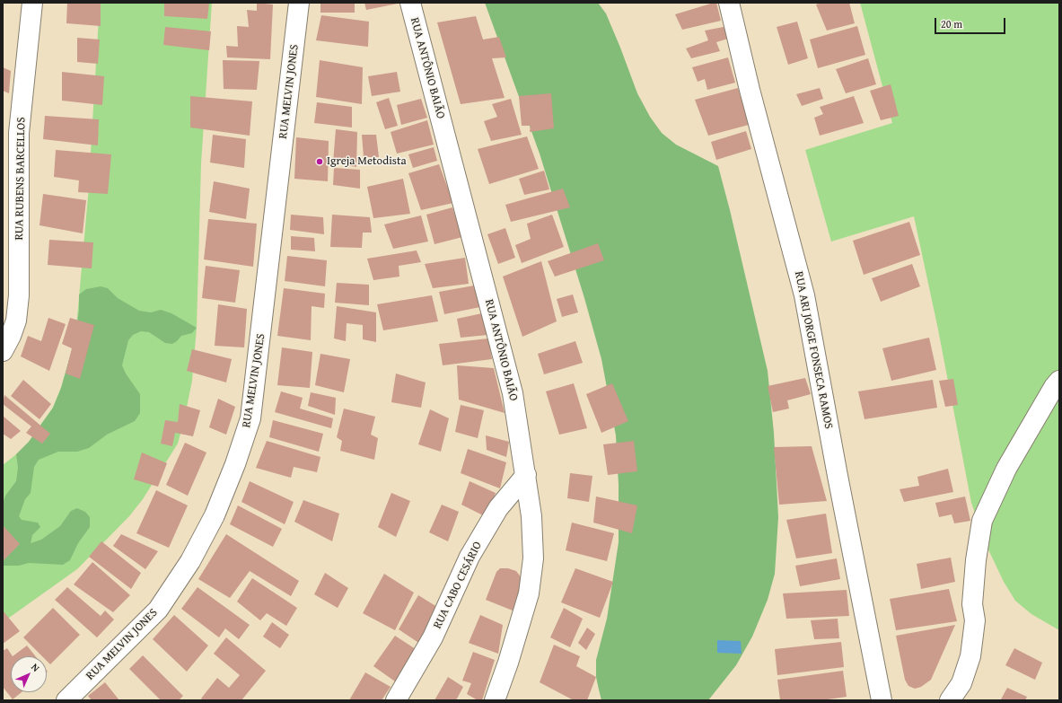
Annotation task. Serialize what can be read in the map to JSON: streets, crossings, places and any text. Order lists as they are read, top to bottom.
{
  "streets": {
    "street": [
      "RUA ANTÔNIO BAIÃO",
      "RUA MELVIN JONES",
      "RUA RUBENS BARCELLOS",
      "RUA ARI JORGE FONSECA RAMOS",
      "RUA CABO CESÁRIO"
    ]
  },
  "crossings": [
    ["RUA ANTÔNIO BAIÃO", "RUA CABO CESÁRIO"]
  ],
  "places": ["Igreja Metodista"],
  "scale_bar": "20 m",
  "north": "top right"
}
